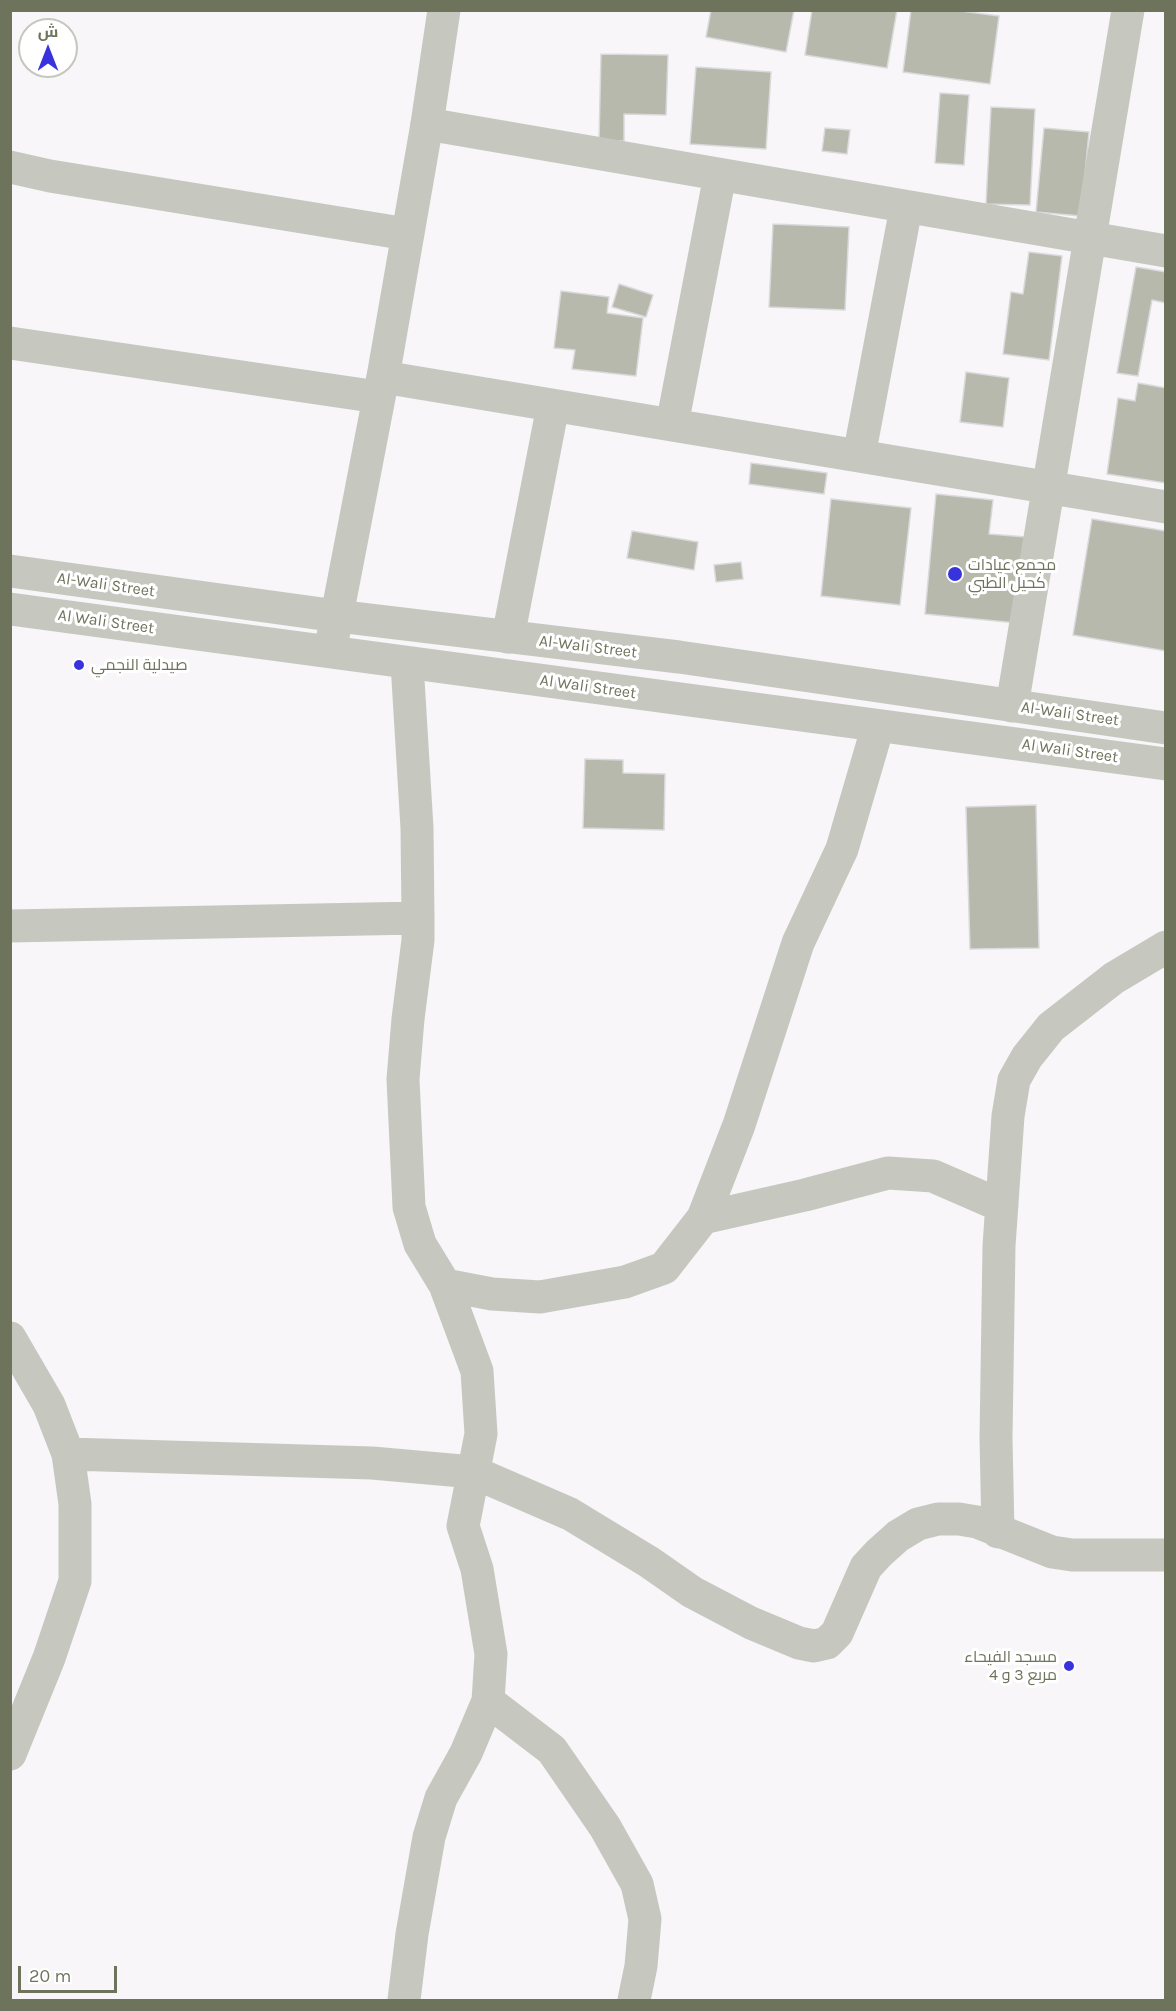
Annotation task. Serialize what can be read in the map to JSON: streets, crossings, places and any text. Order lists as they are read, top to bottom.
{
  "streets": {
    "street": ["Al-Wali Street", "Al Wali Street"]
  },
  "places": ["مجمع عيادات كحيل الطبي", "صيدلية النجمي", "مسجد الفيحاء مربع 3 و 4"],
  "scale_bar": "20 m",
  "north": "top"
}
